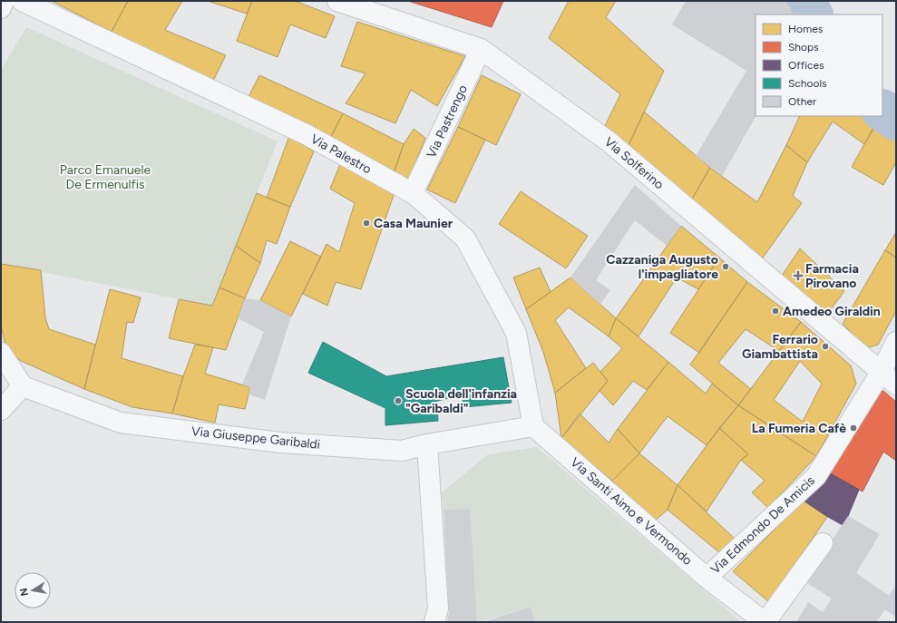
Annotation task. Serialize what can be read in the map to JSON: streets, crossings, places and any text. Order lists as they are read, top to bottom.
{
  "streets": {
    "street": [
      "Via Pastrengo",
      "Via Palestro",
      "Via Solferino",
      "Via Giuseppe Garibaldi",
      "Via Santi Aimo e Vermondo",
      "Via Edmondo De Amicis"
    ]
  },
  "crossings": [
    ["Via Pastrengo", "Via Palestro"],
    ["Via Pastrengo", "Via Solferino"],
    ["Via Palestro", "Via Giuseppe Garibaldi"],
    ["Via Palestro", "Via Santi Aimo e Vermondo"],
    ["Via Solferino", "Via Edmondo De Amicis"],
    ["Via Giuseppe Garibaldi", "Via Santi Aimo e Vermondo"],
    ["Via Santi Aimo e Vermondo", "Via Edmondo De Amicis"]
  ],
  "parks": ["Parco Emanuele De Ermenulfis"],
  "places": {
    "other": [
      "Casa Maunier",
      "Cazzaniga Augusto l'impagliatore",
      "Amedeo Giraldin",
      "Ferrario Giambattista",
      "Scuola dell'infanzia \"Garibaldi\"",
      "La Fumeria Cafè"
    ],
    "health": ["Farmacia Pirovano"]
  },
  "legend": [
    "Homes",
    "Shops",
    "Offices",
    "Schools",
    "Other"
  ],
  "north": "left"
}
